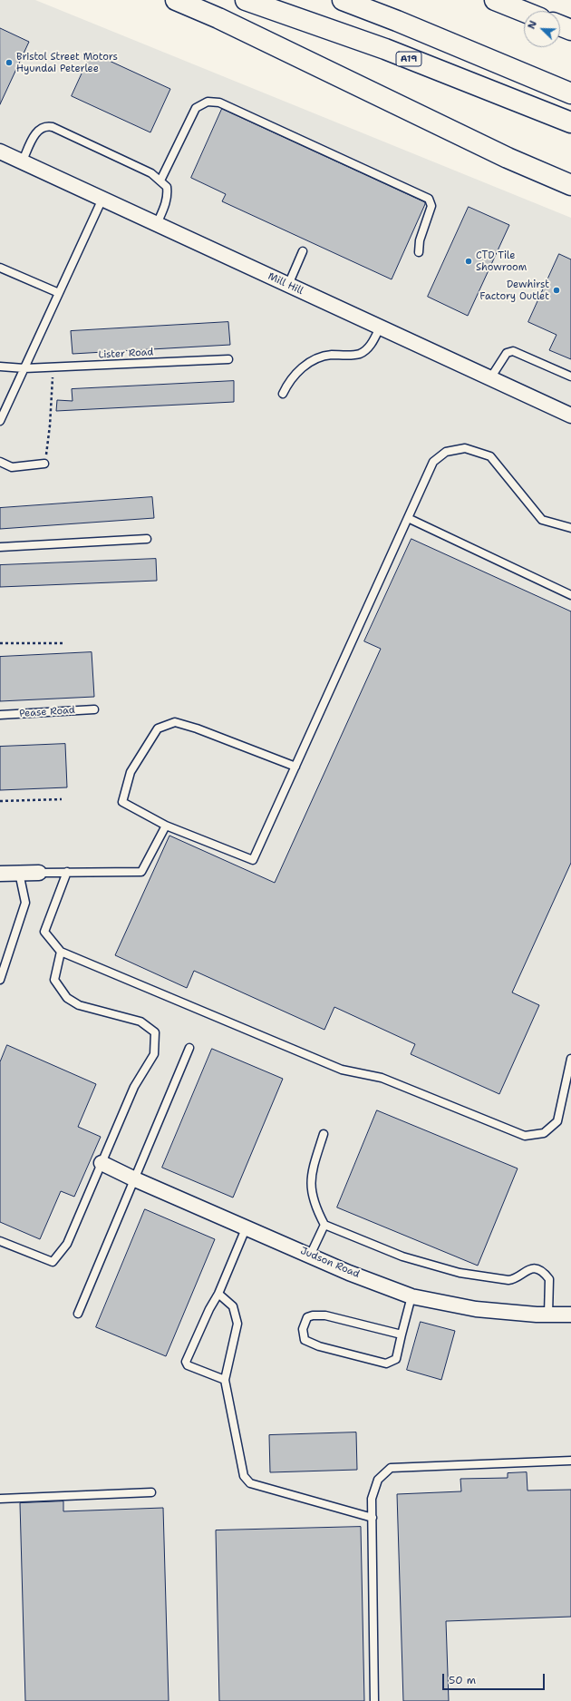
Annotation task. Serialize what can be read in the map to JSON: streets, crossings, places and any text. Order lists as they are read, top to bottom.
{
  "streets": {
    "highway": ["A19"],
    "street": ["Mill Hill", "Judson Road"],
    "lane": ["Lister Road", "Pease Road"]
  },
  "places": ["Bristol Street Motors Hyundai Peterlee", "CTD Tile Showroom", "Dewhirst Factory Outlet"],
  "scale_bar": "50 m",
  "north": "top left"
}
